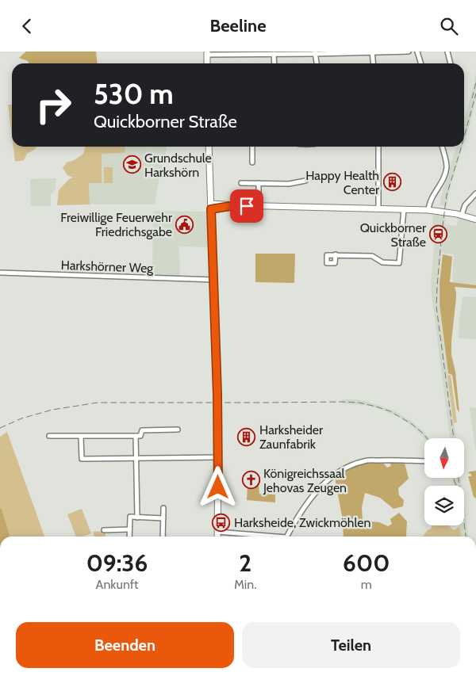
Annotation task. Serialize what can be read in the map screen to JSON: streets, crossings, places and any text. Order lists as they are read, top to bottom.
{
  "streets": {
    "street": ["Harkshörner Weg"]
  },
  "places": {
    "school or university": ["Grundschule Harkshörn"],
    "building": ["Happy Health Center", "Harksheider Zaunfabrik"],
    "public building": ["Freiwillige Feuerwehr Friedrichsgabe"],
    "station": ["Quickborner Straße"],
    "church": ["Königreichssaal Jehovas Zeugen"],
    "bus stop": ["Harksheide, Zwickmöhlen"]
  },
  "north": "bottom",
  "page": {
    "header": "Beeline",
    "turn": ["530 m", "Quickborner Straße"],
    "eta": [
      "09:36",
      "Ankunft",
      "2",
      "Min.",
      "600",
      "m"
    ],
    "buttons": ["Beenden", "Teilen"]
  }
}
